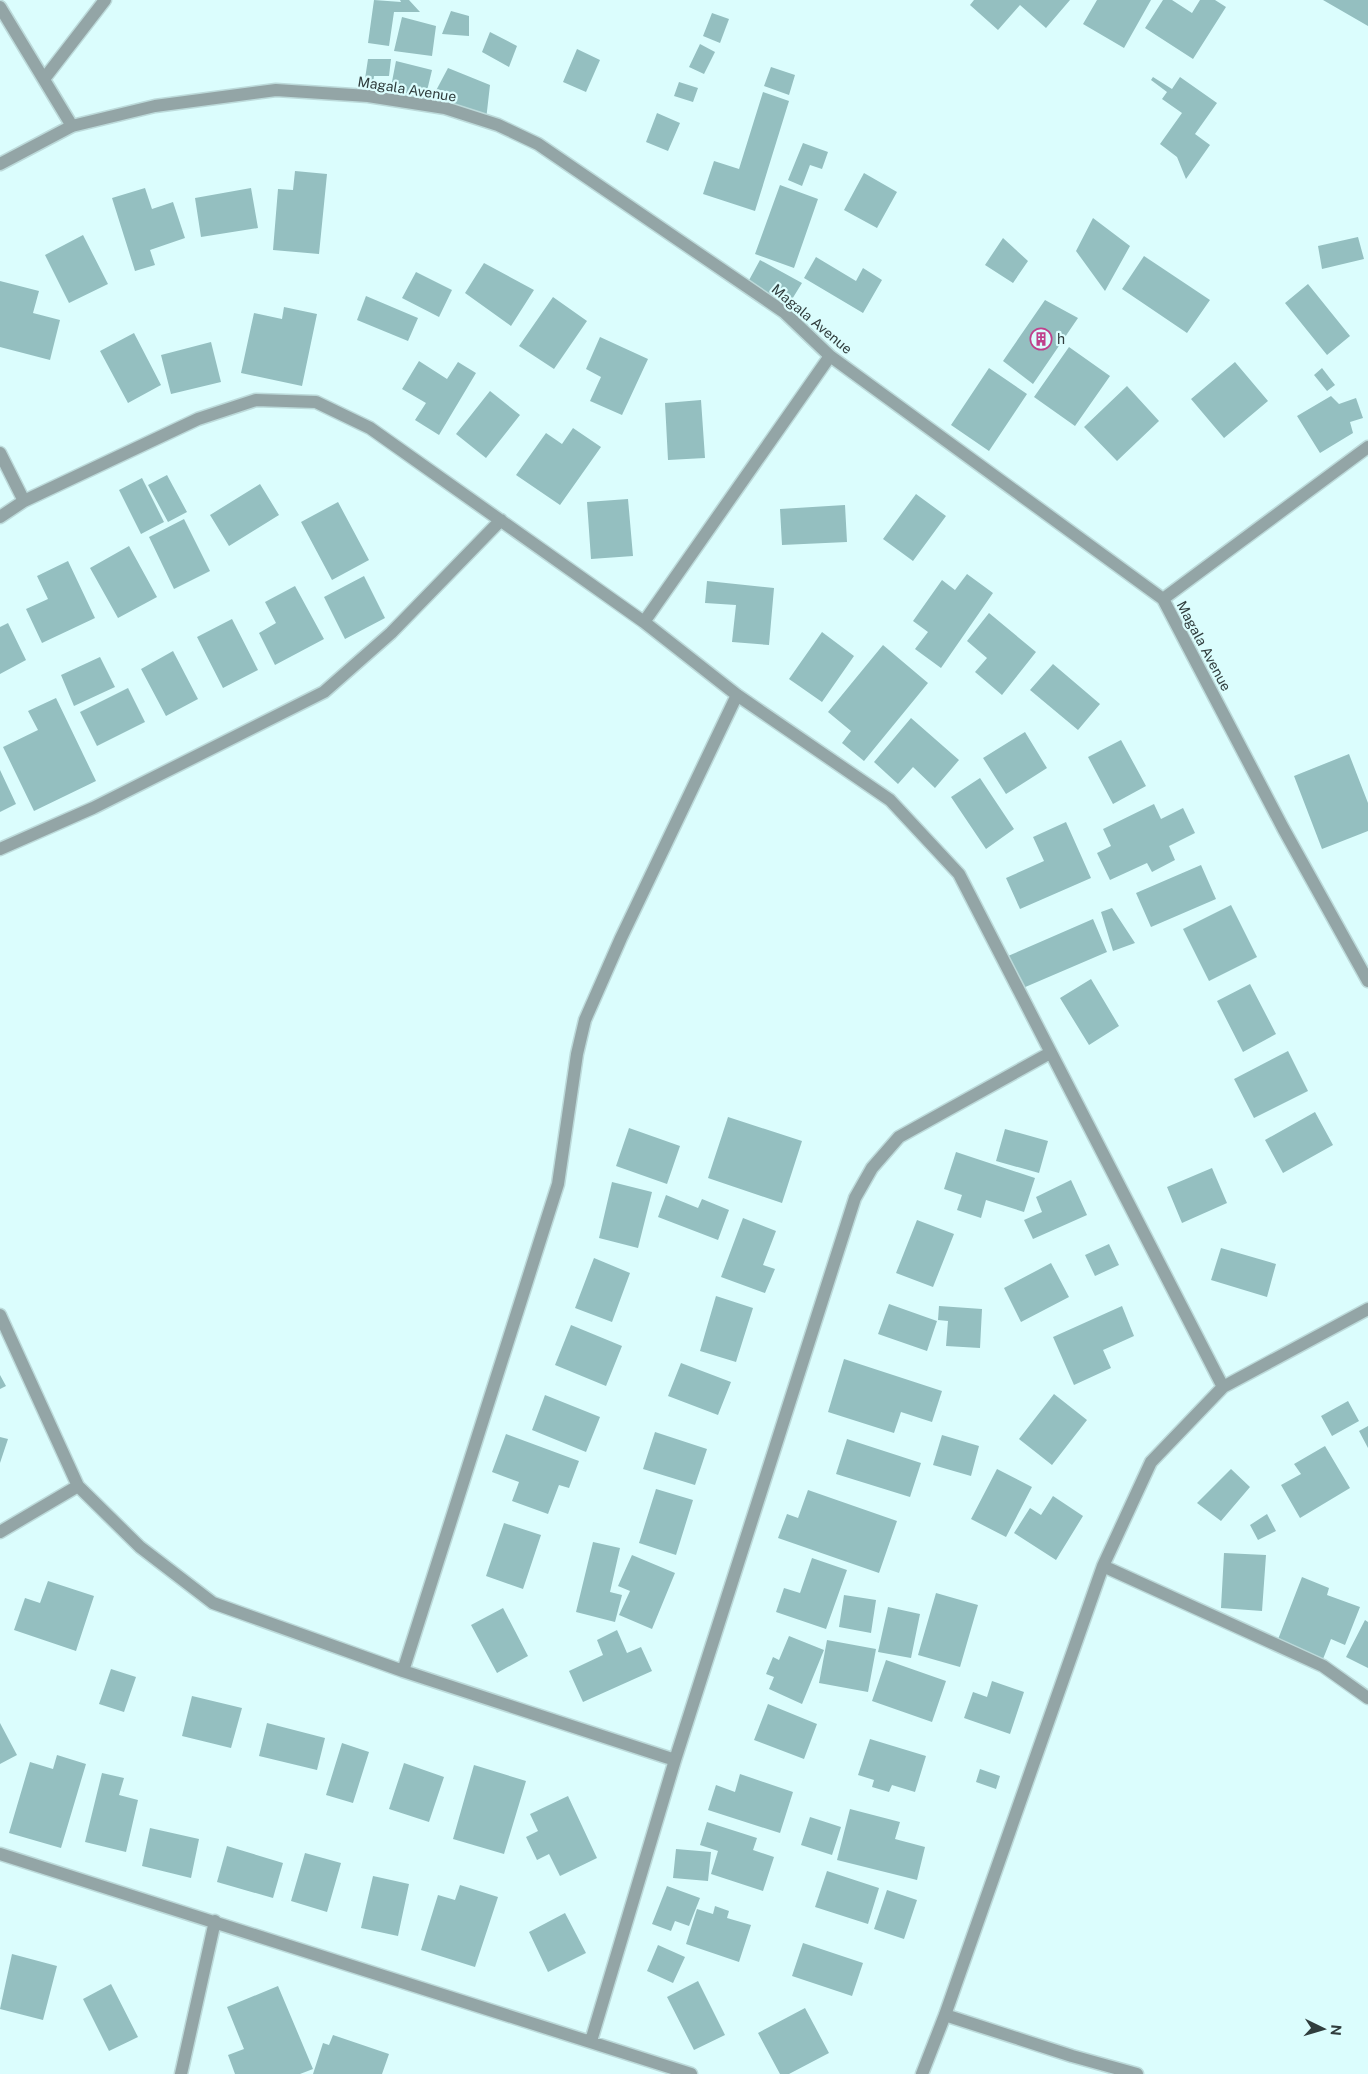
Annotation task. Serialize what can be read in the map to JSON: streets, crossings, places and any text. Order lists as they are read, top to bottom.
{
  "streets": {
    "street": ["Magala Avenue"]
  },
  "places": {
    "building": ["h"]
  },
  "north": "right"
}
